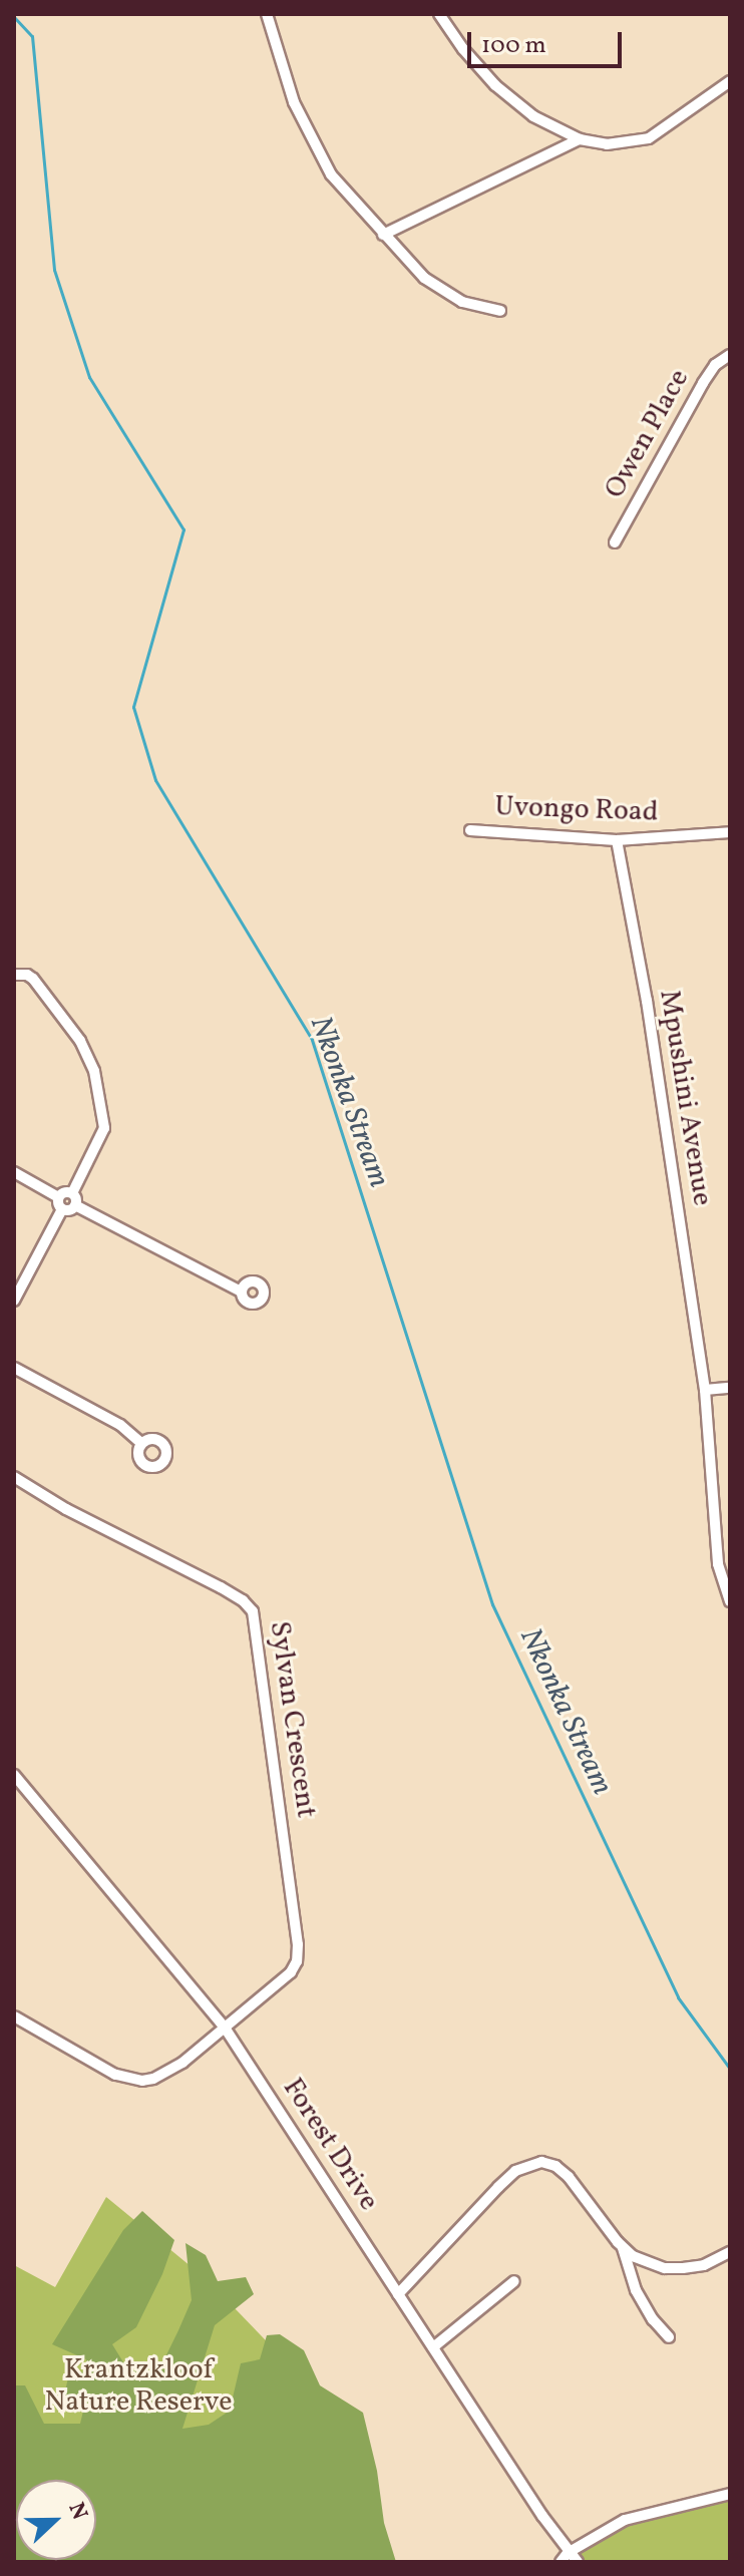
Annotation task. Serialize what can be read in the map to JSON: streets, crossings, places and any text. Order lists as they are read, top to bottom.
{
  "streets": {
    "street": [
      "Owen Place",
      "Uvongo Road",
      "Mpushini Avenue",
      "Sylvan Crescent",
      "Forest Drive"
    ]
  },
  "crossings": [
    ["Uvongo Road", "Mpushini Avenue"],
    ["Sylvan Crescent", "Forest Drive"]
  ],
  "water": ["Nkonka Stream"],
  "parks": ["Krantzkloof Nature Reserve"],
  "scale_bar": "100 m",
  "north": "right"
}
